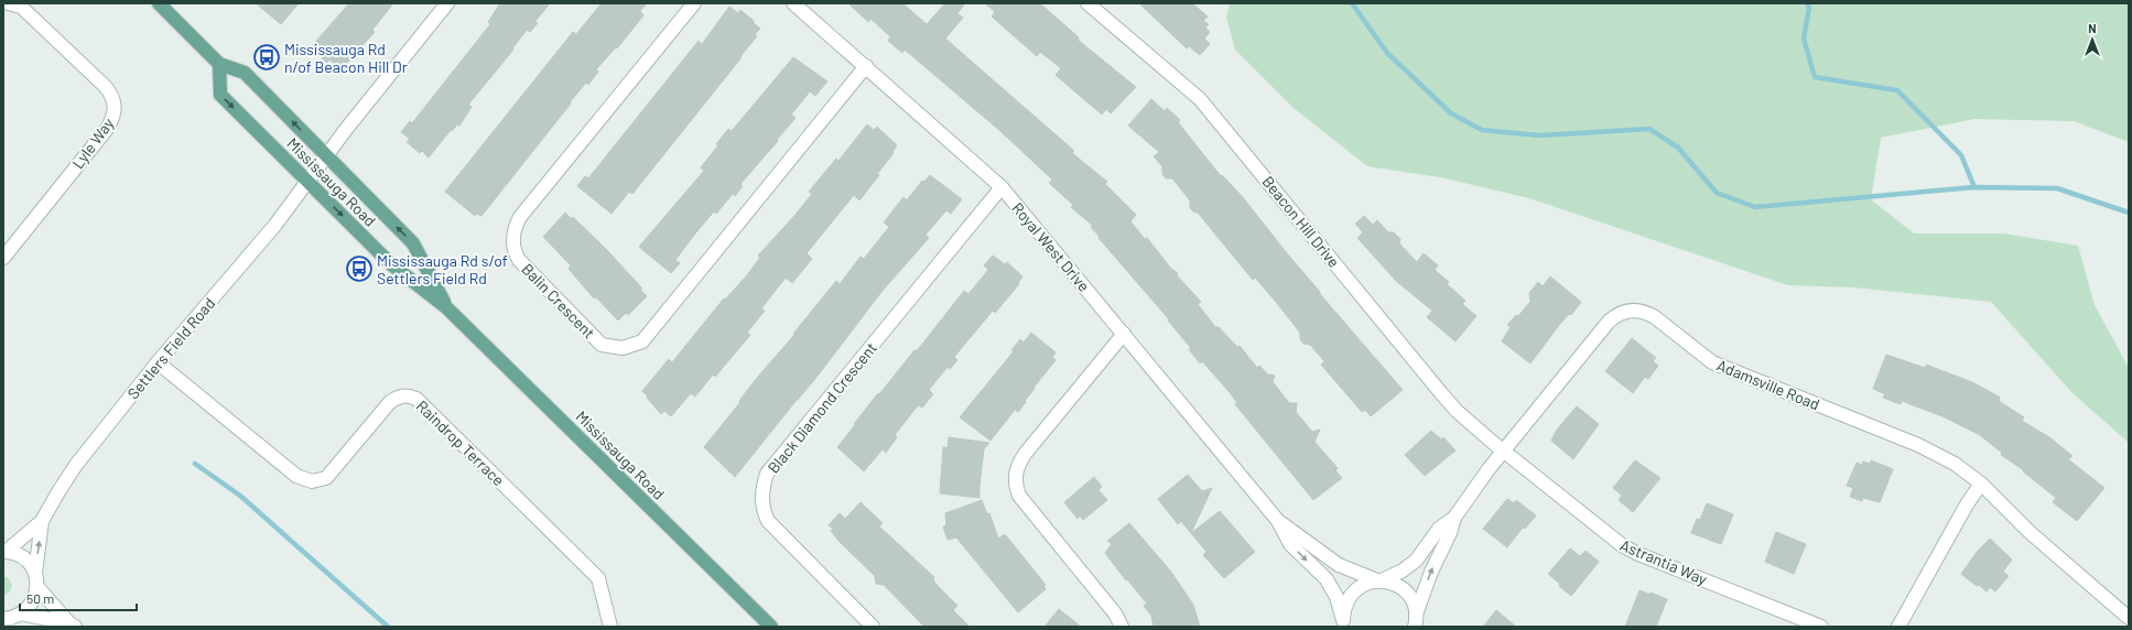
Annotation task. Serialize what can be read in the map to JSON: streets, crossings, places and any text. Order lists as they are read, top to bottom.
{
  "streets": {
    "main road": ["Mississauga Road"],
    "street": [
      "Lyle Way",
      "Beacon Hill Drive",
      "Royal West Drive",
      "Balin Crescent",
      "Settlers Field Road",
      "Adamsville Road",
      "Black Diamond Crescent",
      "Raindrop Terrace",
      "Astrantia Way"
    ]
  },
  "crossings": [
    ["Mississauga Road", "Settlers Field Road"],
    ["Beacon Hill Drive", "Adamsville Road"],
    ["Beacon Hill Drive", "Astrantia Way"],
    ["Royal West Drive", "Balin Crescent"],
    ["Royal West Drive", "Adamsville Road"],
    ["Royal West Drive", "Black Diamond Crescent"],
    ["Settlers Field Road", "Raindrop Terrace"],
    ["Adamsville Road", "Astrantia Way"]
  ],
  "places": {
    "bus stop": ["Mississauga Rd n/of Beacon Hill Dr", "Mississauga Rd s/of Settlers Field Rd"]
  },
  "scale_bar": "50 m",
  "north": "top"
}
